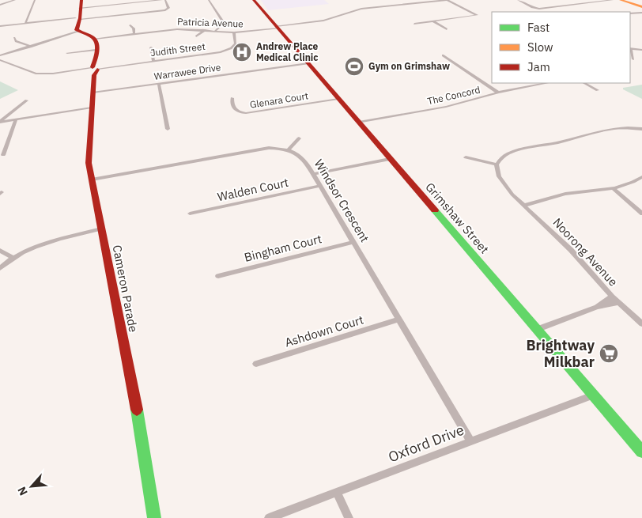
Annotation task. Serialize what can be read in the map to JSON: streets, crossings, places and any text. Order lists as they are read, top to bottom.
{
  "streets": {
    "main road": ["Grimshaw Street", "Cameron Parade"],
    "street": [
      "Patricia Avenue",
      "Judith Street",
      "Warrawee Drive",
      "The Concord",
      "Glenara Court",
      "Walden Court",
      "Windsor Crescent",
      "Bingham Court",
      "Noorong Avenue",
      "Ashdown Court",
      "Oxford Drive"
    ]
  },
  "crossings": [
    ["Patricia Avenue", "Judith Street"],
    ["Patricia Avenue", "Grimshaw Street"],
    ["Patricia Avenue", "Cameron Parade"],
    ["Judith Street", "Cameron Parade"],
    ["Warrawee Drive", "Grimshaw Street"],
    ["Warrawee Drive", "Cameron Parade"],
    ["The Concord", "Grimshaw Street"],
    ["Glenara Court", "Grimshaw Street"],
    ["Walden Court", "Windsor Crescent"],
    ["Windsor Crescent", "Bingham Court"],
    ["Windsor Crescent", "Cameron Parade"],
    ["Windsor Crescent", "Ashdown Court"],
    ["Windsor Crescent", "Oxford Drive"],
    ["Grimshaw Street", "Oxford Drive"]
  ],
  "places": {
    "hospital": ["Andrew Place Medical Clinic"],
    "sports": ["Gym on Grimshaw"],
    "supermarket": ["Brightway Milkbar"]
  },
  "legend": ["Fast", "Slow", "Jam"],
  "north": "bottom left"
}
